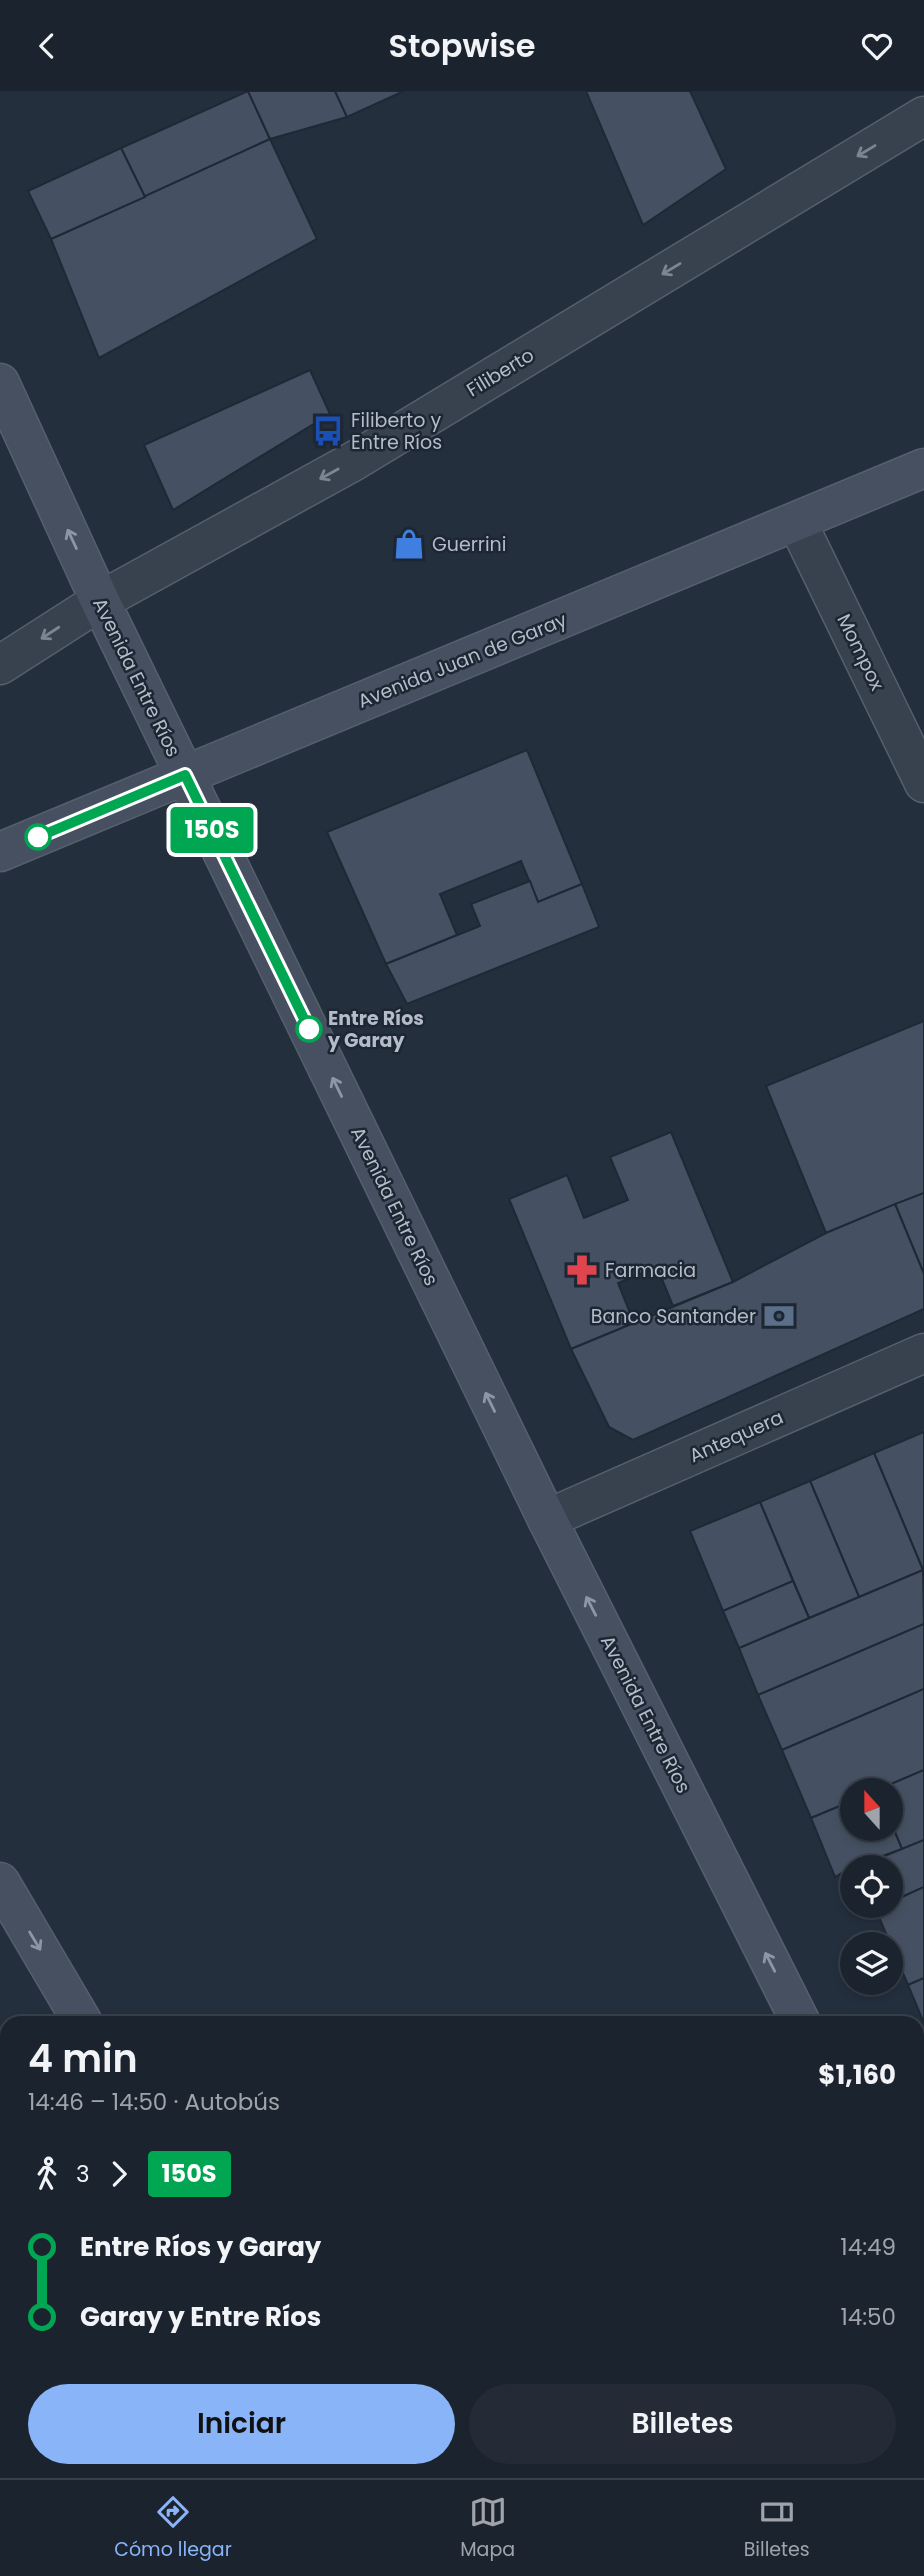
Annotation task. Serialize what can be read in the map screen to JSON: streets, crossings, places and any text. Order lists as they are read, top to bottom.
{
  "streets": {
    "main road": ["Avenida Juan de Garay", "Avenida Entre Ríos"],
    "street": ["Filiberto", "Mompox", "Antequera"]
  },
  "crossings": [
    ["Filiberto", "Avenida Entre Ríos"],
    ["Mompox", "Avenida Juan de Garay"],
    ["Avenida Juan de Garay", "Avenida Entre Ríos"],
    ["Avenida Entre Ríos", "Antequera"]
  ],
  "one_way": ["Filiberto", "Avenida Entre Ríos"],
  "places": {
    "bus stop": ["Filiberto y Entre Ríos"],
    "shop": ["Guerrini"],
    "other": ["Entre Ríos y Garay"],
    "pharmacy": ["Farmacia"],
    "bank": ["Banco Santander"]
  },
  "lines": ["bus line 150S"],
  "north": "top",
  "page": {
    "header": "Stopwise",
    "on_map": "150S",
    "heading": ["4 min", "14:46 – 14:50 · Autobús", "$1,160"],
    "legs": ["3", "150S"],
    "list": [
      {
        "name": "Entre Ríos y Garay",
        "value": "14:49"
      },
      {
        "name": "Garay y Entre Ríos",
        "value": "14:50"
      }
    ],
    "buttons": ["Iniciar", "Billetes"],
    "tabs": ["Cómo llegar", "Mapa", "Billetes"]
  }
}
